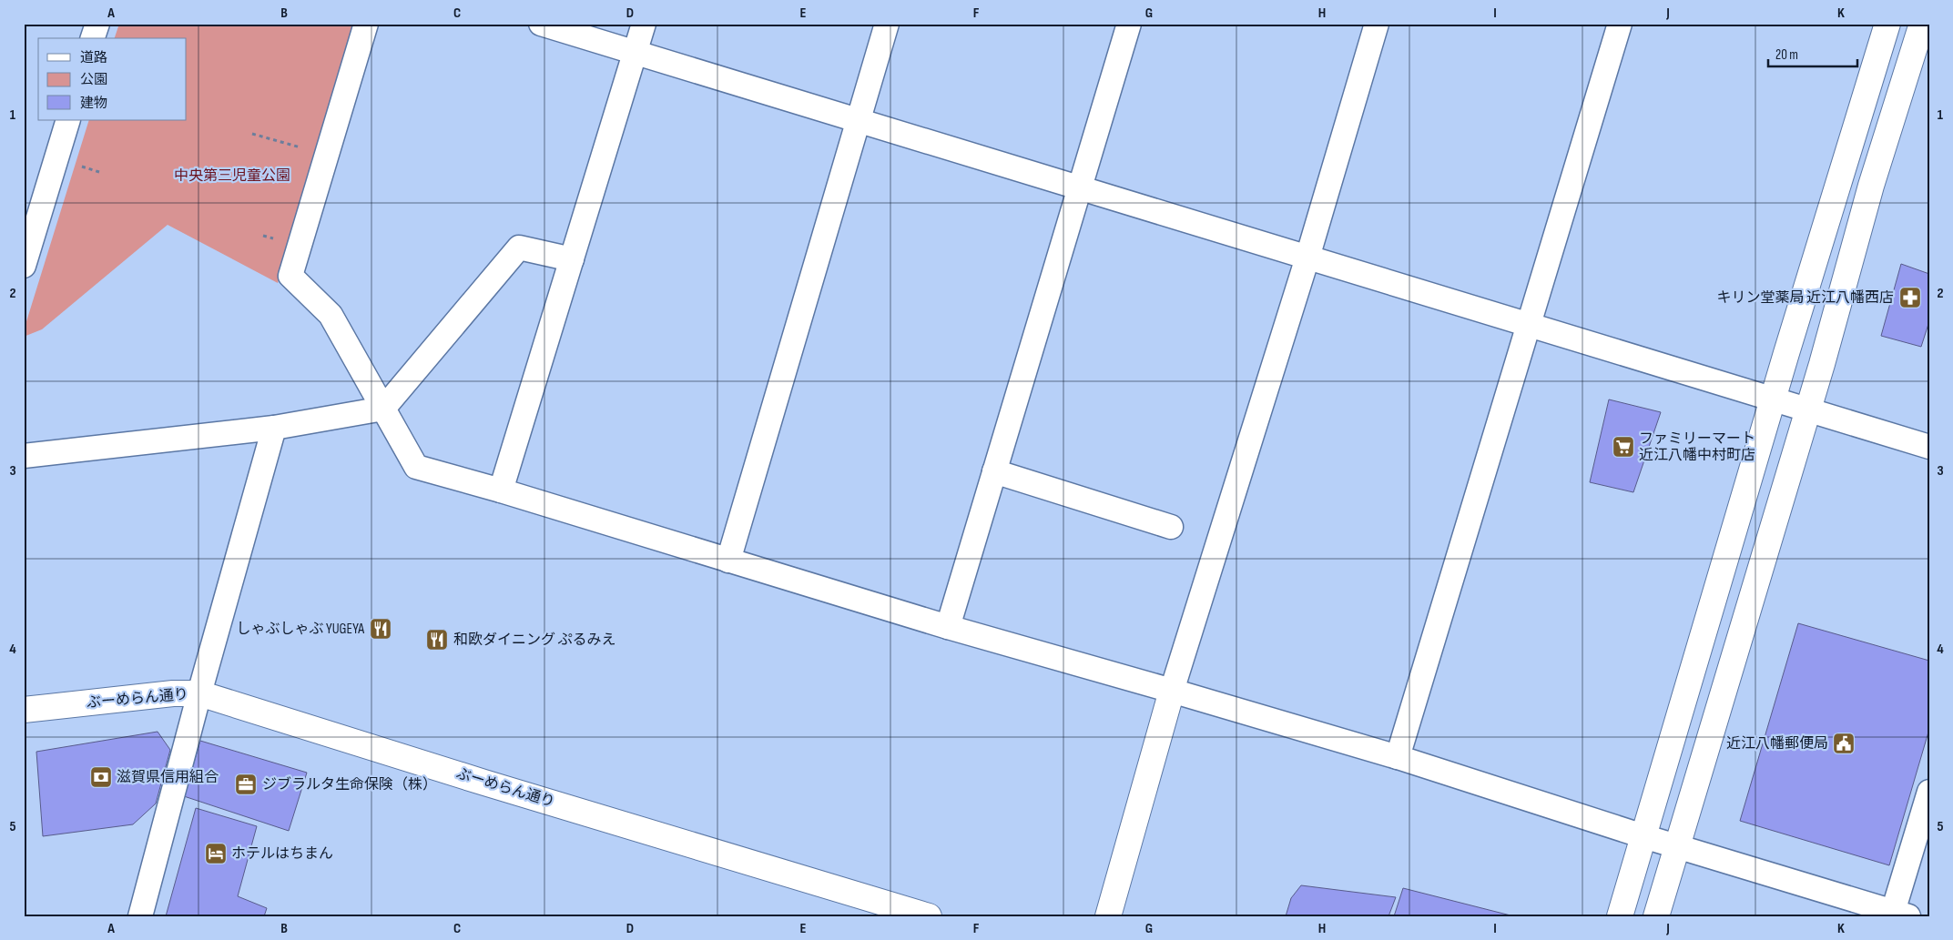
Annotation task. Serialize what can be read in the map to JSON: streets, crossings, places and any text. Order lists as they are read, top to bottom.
{
  "streets": {
    "street": ["ぶーめらん通り"]
  },
  "parks": ["中央第三児童公園"],
  "places": {
    "pharmacy": ["キリン堂薬局 近江八幡西店"],
    "supermarket": ["ファミリーマート 近江八幡中村町店"],
    "restaurant": ["しゃぶしゃぶ YUGEYA", "和欧ダイニング ぷるみえ"],
    "public building": ["近江八幡郵便局"],
    "bank": ["滋賀県信用組合"],
    "office": ["ジブラルタ生命保険（株）"],
    "hotel": ["ホテルはちまん"]
  },
  "legend": ["道路", "公園", "建物"],
  "scale_bar": "20 m",
  "grid": {
    "columns": [
      "A",
      "B",
      "C",
      "D",
      "E",
      "F",
      "G",
      "H",
      "I",
      "J",
      "K"
    ],
    "rows": [
      "1",
      "2",
      "3",
      "4",
      "5"
    ]
  }
}
